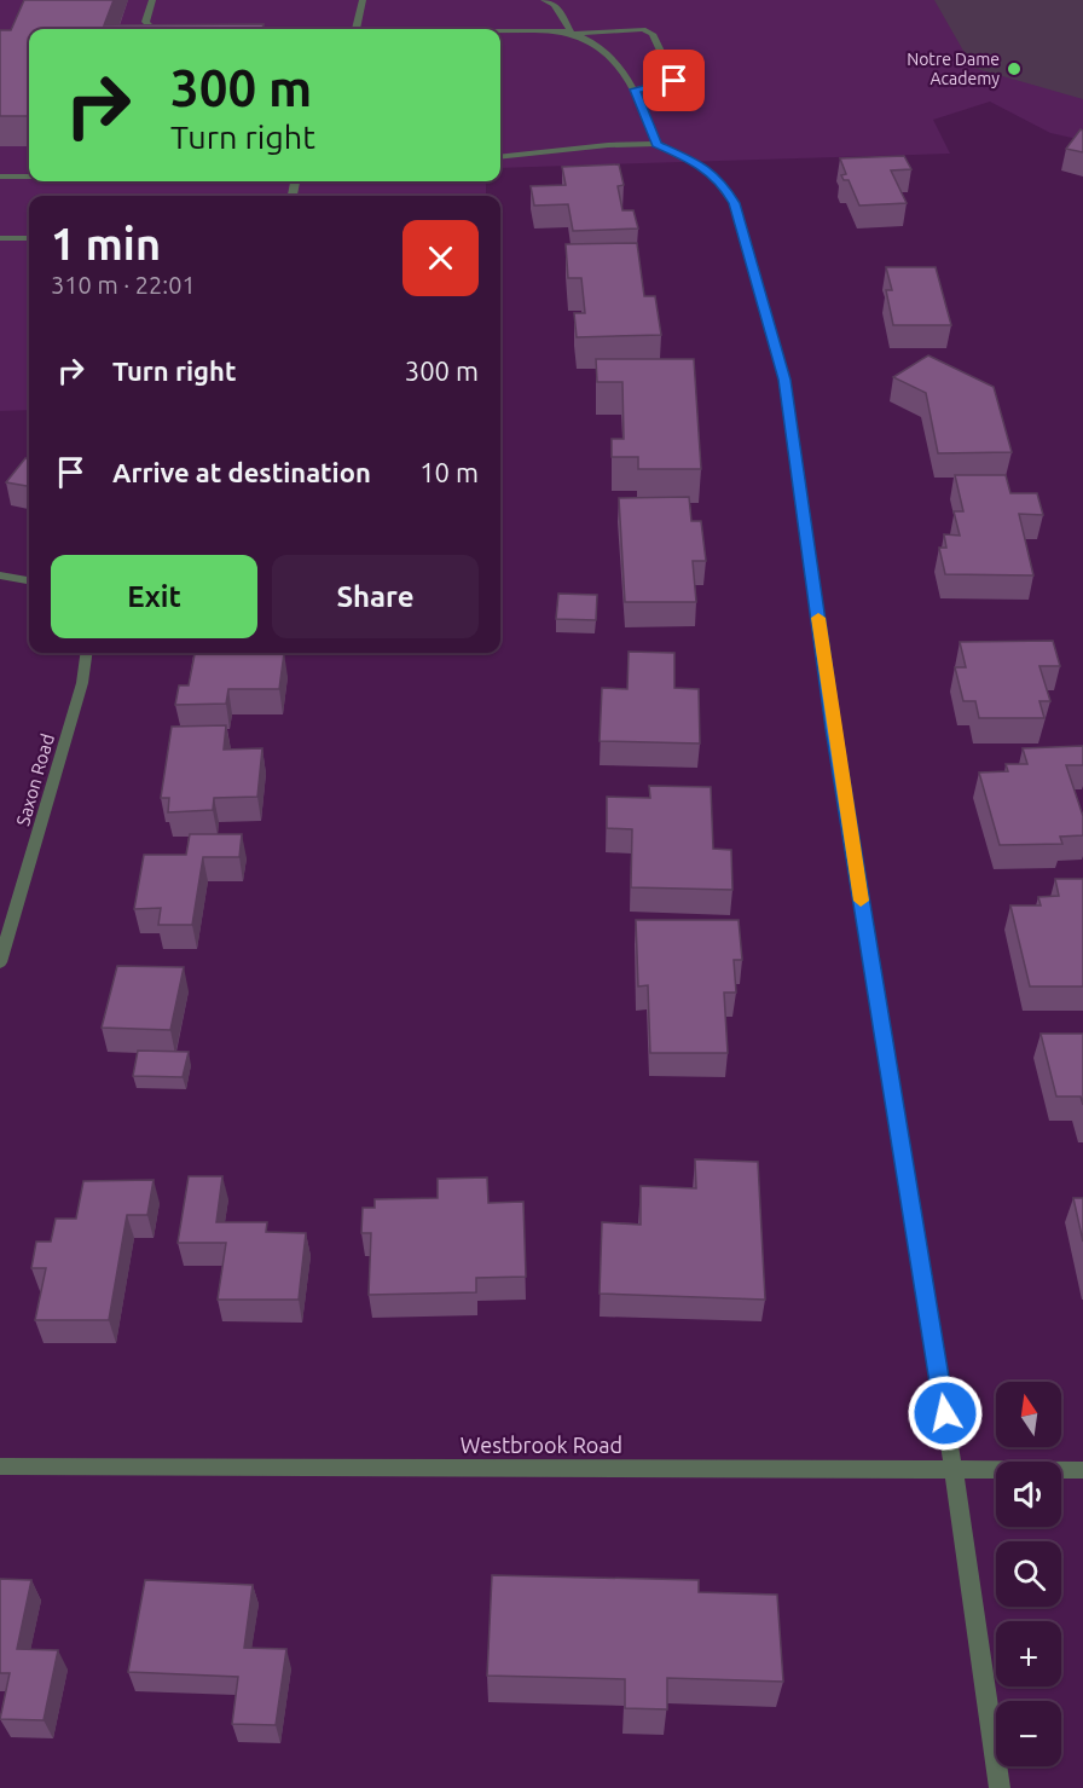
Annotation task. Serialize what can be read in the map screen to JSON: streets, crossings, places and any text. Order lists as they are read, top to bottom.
{
  "streets": {
    "street": ["Saxon Road", "Westbrook Road"]
  },
  "places": ["Notre Dame Academy"],
  "north": "top",
  "page": {
    "turn": ["300 m", "Turn right"],
    "heading": ["1 min", "310 m · 22:01"],
    "list": [
      {
        "name": "Turn right",
        "value": "300 m"
      },
      {
        "name": "Arrive at destination",
        "value": "10 m"
      }
    ],
    "buttons": ["Exit", "Share"],
    "map_buttons": ["+", "−"]
  }
}
